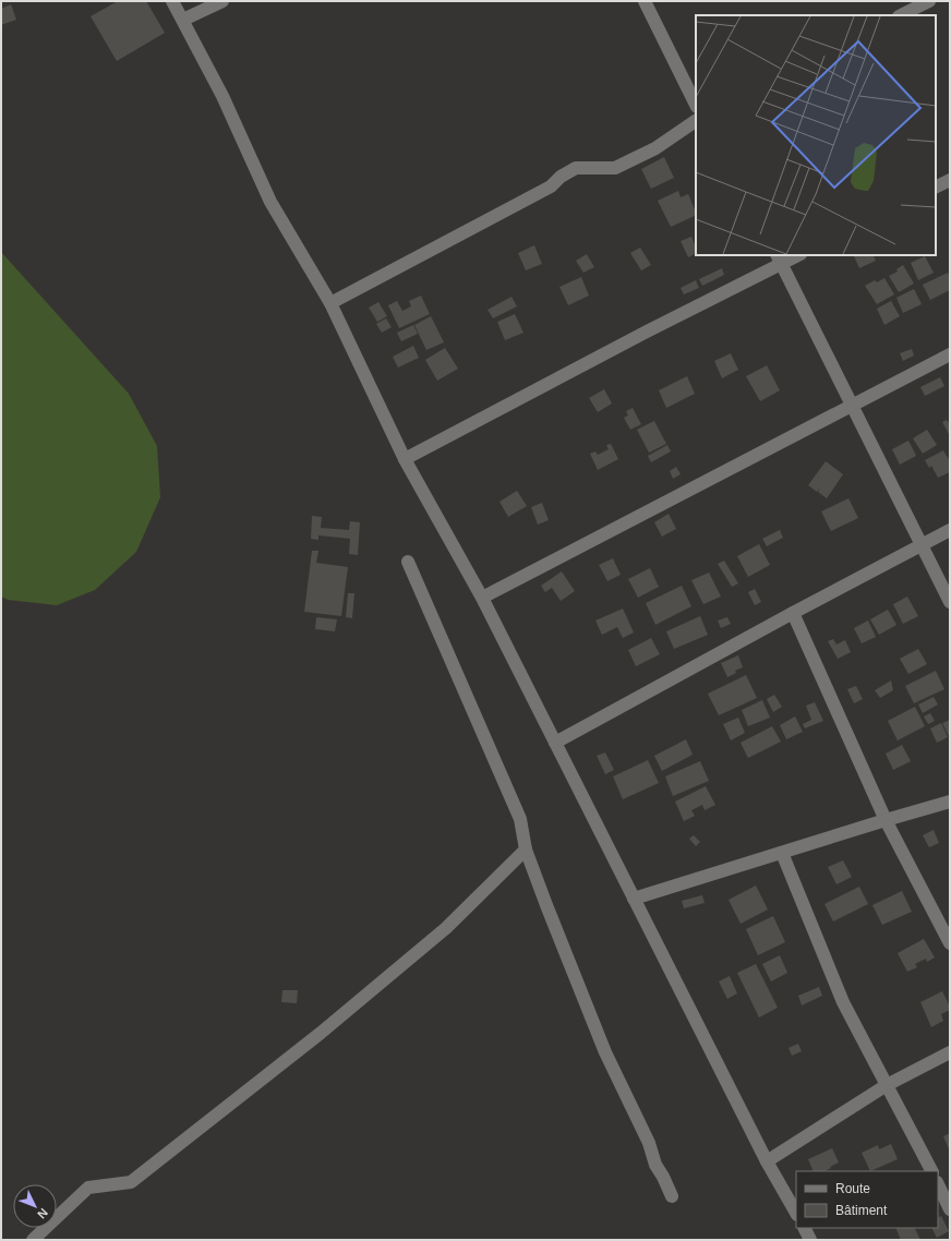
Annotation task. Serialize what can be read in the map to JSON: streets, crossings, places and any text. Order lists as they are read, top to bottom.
{
  "legend": ["Route", "Bâtiment"],
  "north": "bottom right"
}
